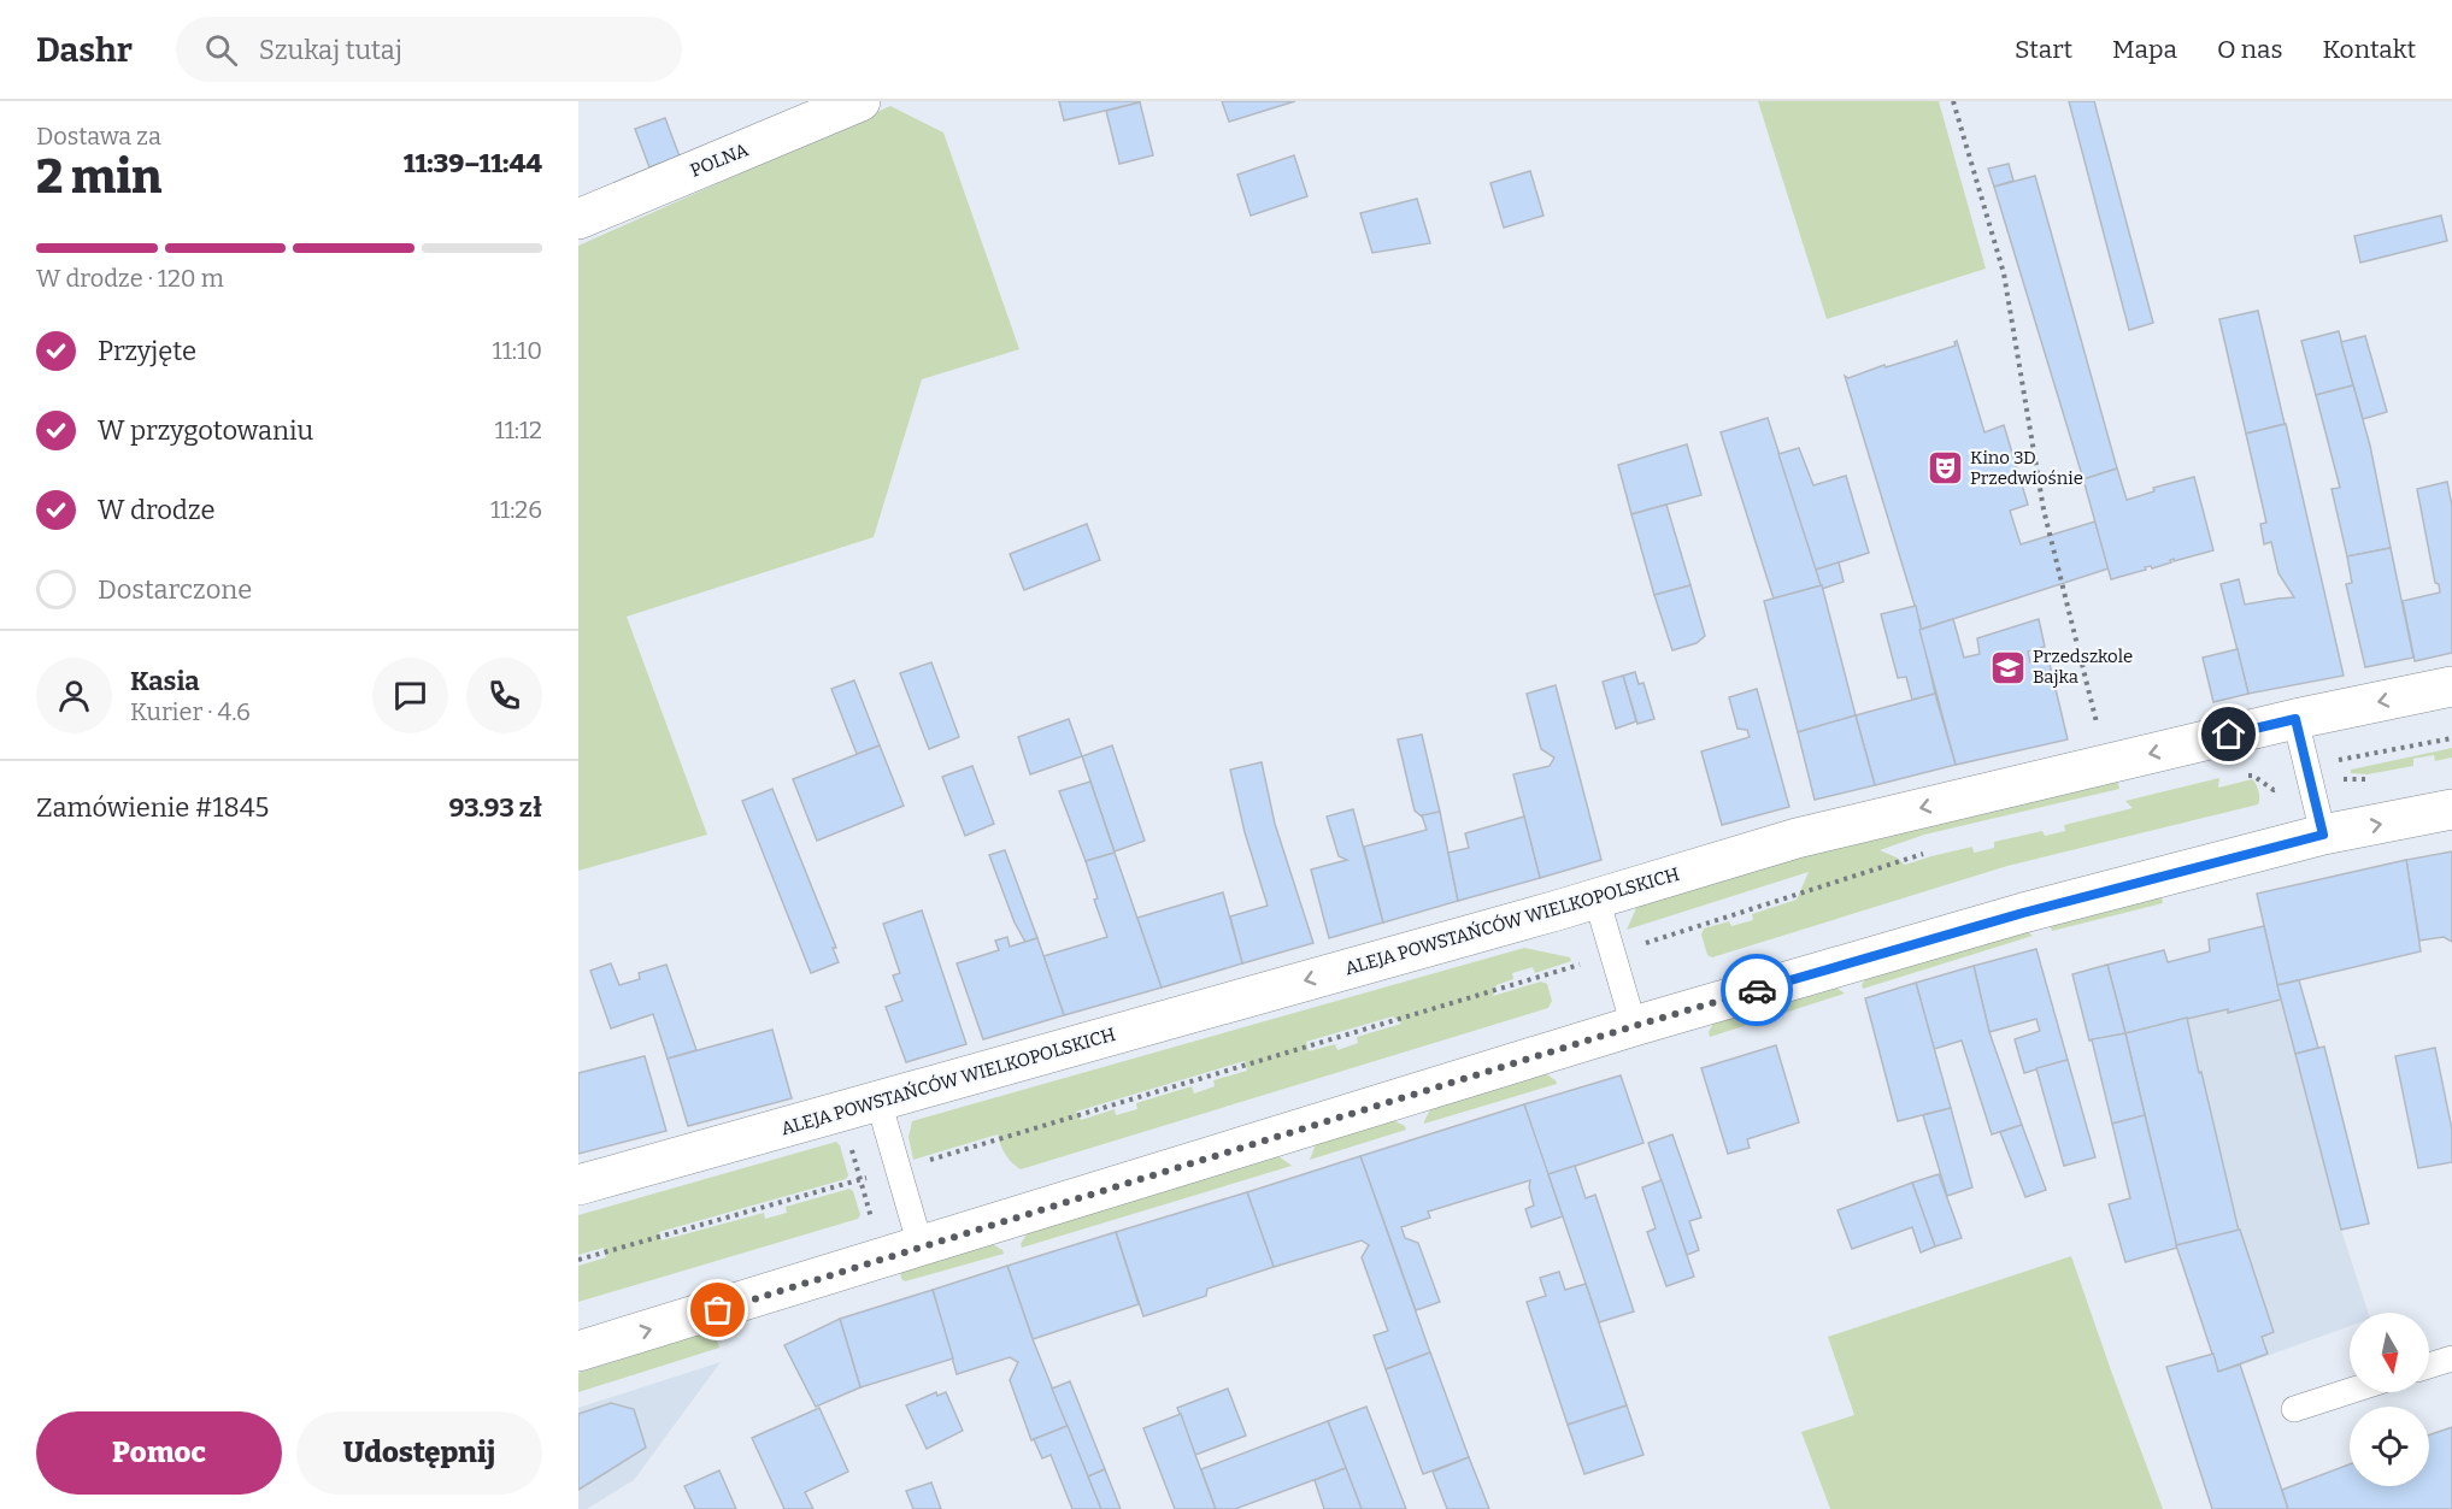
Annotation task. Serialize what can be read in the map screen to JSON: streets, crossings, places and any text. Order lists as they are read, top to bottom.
{
  "streets": {
    "street": ["POLNA", "ALEJA POWSTAŃCÓW WIELKOPOLSKICH"]
  },
  "places": {
    "theatre": ["Kino 3D Przedwiośnie"],
    "school or university": ["Przedszkole Bajka"]
  },
  "north": "bottom",
  "page": {
    "header": "Dashr",
    "search": "Szukaj tutaj",
    "nav": [
      "Start",
      "Mapa",
      "O nas",
      "Kontakt"
    ],
    "heading": ["2 min", "Dostawa za", "11:39–11:44"],
    "panel": [
      "Kasia",
      "Kurier · 4.6",
      "Zamówienie #1845",
      "93.93 zł"
    ],
    "bar": "W drodze · 120 m",
    "list": [
      ["Przyjęte", "11:10"],
      ["W przygotowaniu", "11:12"],
      ["W drodze", "11:26"],
      "Dostarczone"
    ],
    "buttons": ["Pomoc", "Udostępnij"]
  }
}
